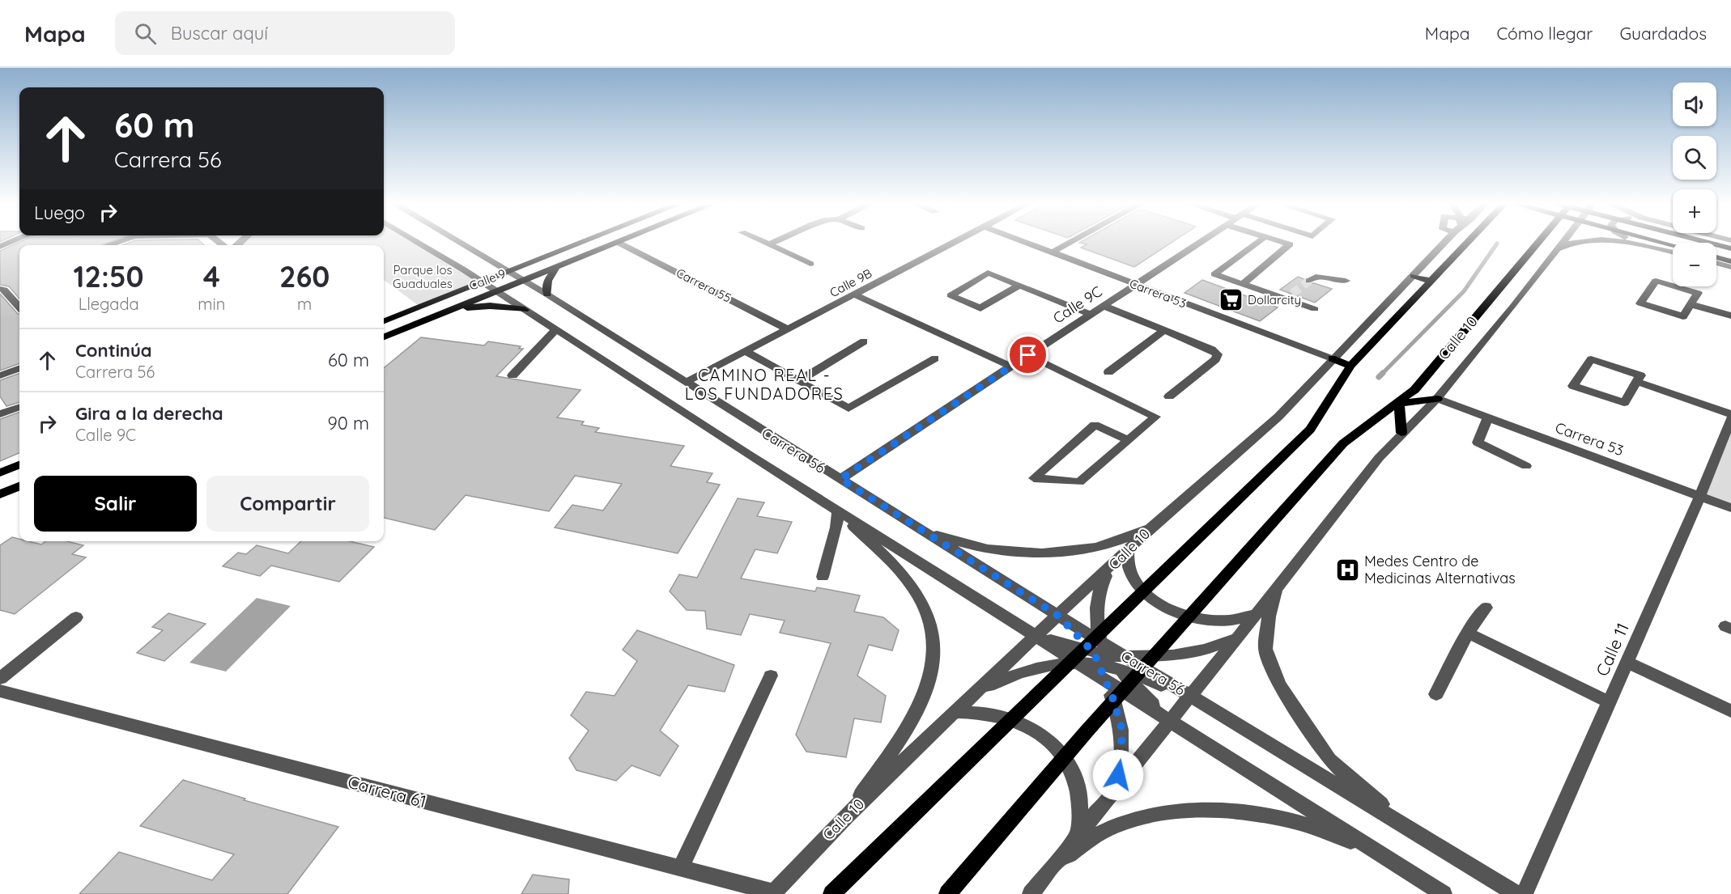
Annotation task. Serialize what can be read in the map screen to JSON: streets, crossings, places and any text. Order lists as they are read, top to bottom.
{
  "streets": {
    "main road": ["Calle 9", "Calle 10"],
    "street": [
      "Calle 9B",
      "Carrera 55",
      "Carrera 53",
      "Calle 9C",
      "Carrera 56",
      "Calle 11",
      "Carrera 61"
    ]
  },
  "crossings": [
    ["Calle 9", "Carrera 55"],
    ["Calle 9", "Carrera 56"],
    ["Calle 9B", "Carrera 55"],
    ["Calle 9B", "Carrera 56"],
    ["Carrera 53", "Calle 9C"],
    ["Carrera 53", "Calle 10"],
    ["Carrera 53", "Calle 11"],
    ["Calle 9C", "Carrera 56"],
    ["Calle 10", "Carrera 56"],
    ["Calle 10", "Carrera 61"]
  ],
  "districts": ["CAMINO REAL - LOS FUNDADORES"],
  "parks": ["Parque los Guaduales"],
  "places": {
    "supermarket": ["Dollarcity"],
    "hospital": ["Medes Centro de Medicinas Alternativas"]
  },
  "page": {
    "header": "Mapa",
    "search": "Buscar aquí",
    "nav": ["Mapa", "Cómo llegar", "Guardados"],
    "map_buttons": ["+", "−"],
    "turn": ["60 m", "Carrera 56"],
    "then": "Luego",
    "eta": [
      "12:50",
      "Llegada",
      "4",
      "min",
      "260",
      "m"
    ],
    "list": [
      {
        "name": "Continúa",
        "note": "Carrera 56",
        "value": "60 m"
      },
      {
        "name": "Gira a la derecha",
        "note": "Calle 9C",
        "value": "90 m"
      }
    ],
    "buttons": ["Salir", "Compartir"]
  }
}
